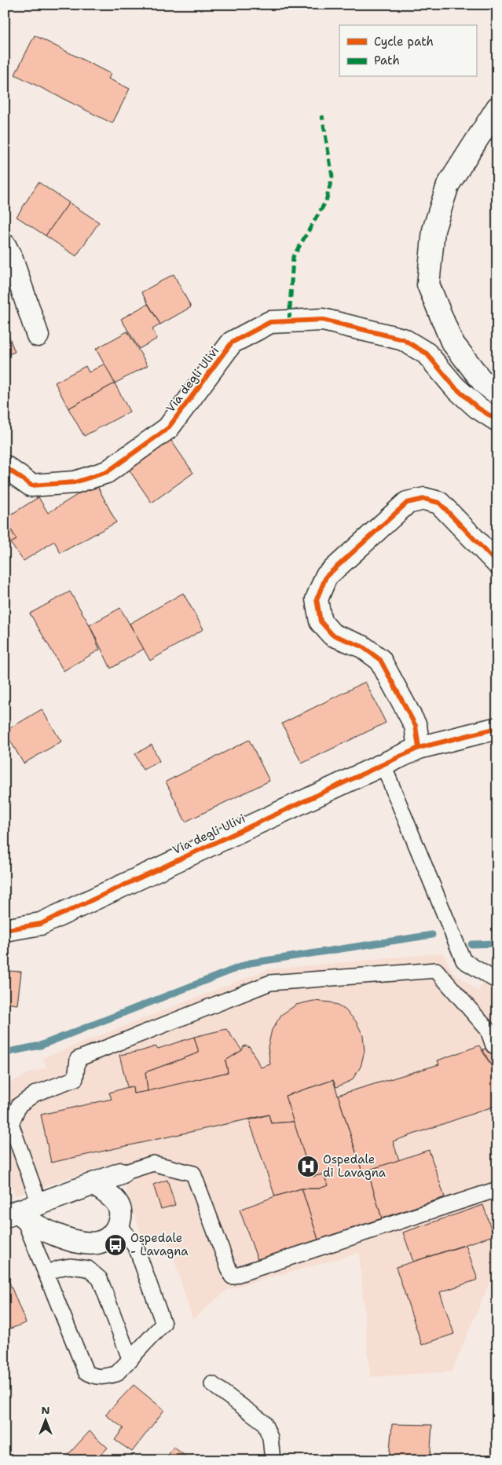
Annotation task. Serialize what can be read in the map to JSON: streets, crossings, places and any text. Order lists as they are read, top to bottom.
{
  "streets": {
    "main road": ["Via degli Ulivi"]
  },
  "places": {
    "hospital": ["Ospedale di Lavagna"],
    "bus stop": ["Ospedale - Lavagna"]
  },
  "legend": ["Cycle path", "Path"],
  "north": "top"
}
